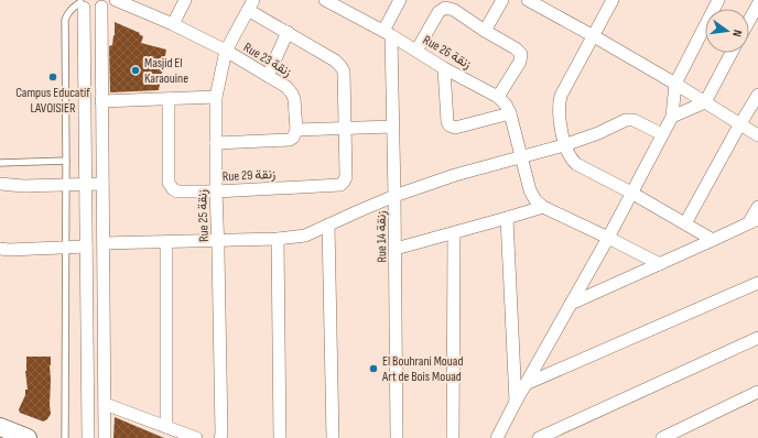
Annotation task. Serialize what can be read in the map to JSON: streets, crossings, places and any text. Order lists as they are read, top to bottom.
{
  "streets": {
    "street": [
      "Rue 26 زنقة",
      "Rue 23 زنقة",
      "Rue 29 زنقة",
      "Rue 25 زنقة",
      "Rue 14 زنقة"
    ]
  },
  "crossings": [
    ["Rue 26 زنقة", "Rue 14 زنقة"],
    ["Rue 23 زنقة", "Rue 25 زنقة"],
    ["Rue 29 زنقة", "Rue 25 زنقة"]
  ],
  "places": ["Masjid El Karaouine", "Campus Educatif LAVOISIER", "El Bouhrani Mouad Art de Bois Mouad"],
  "north": "right"
}
